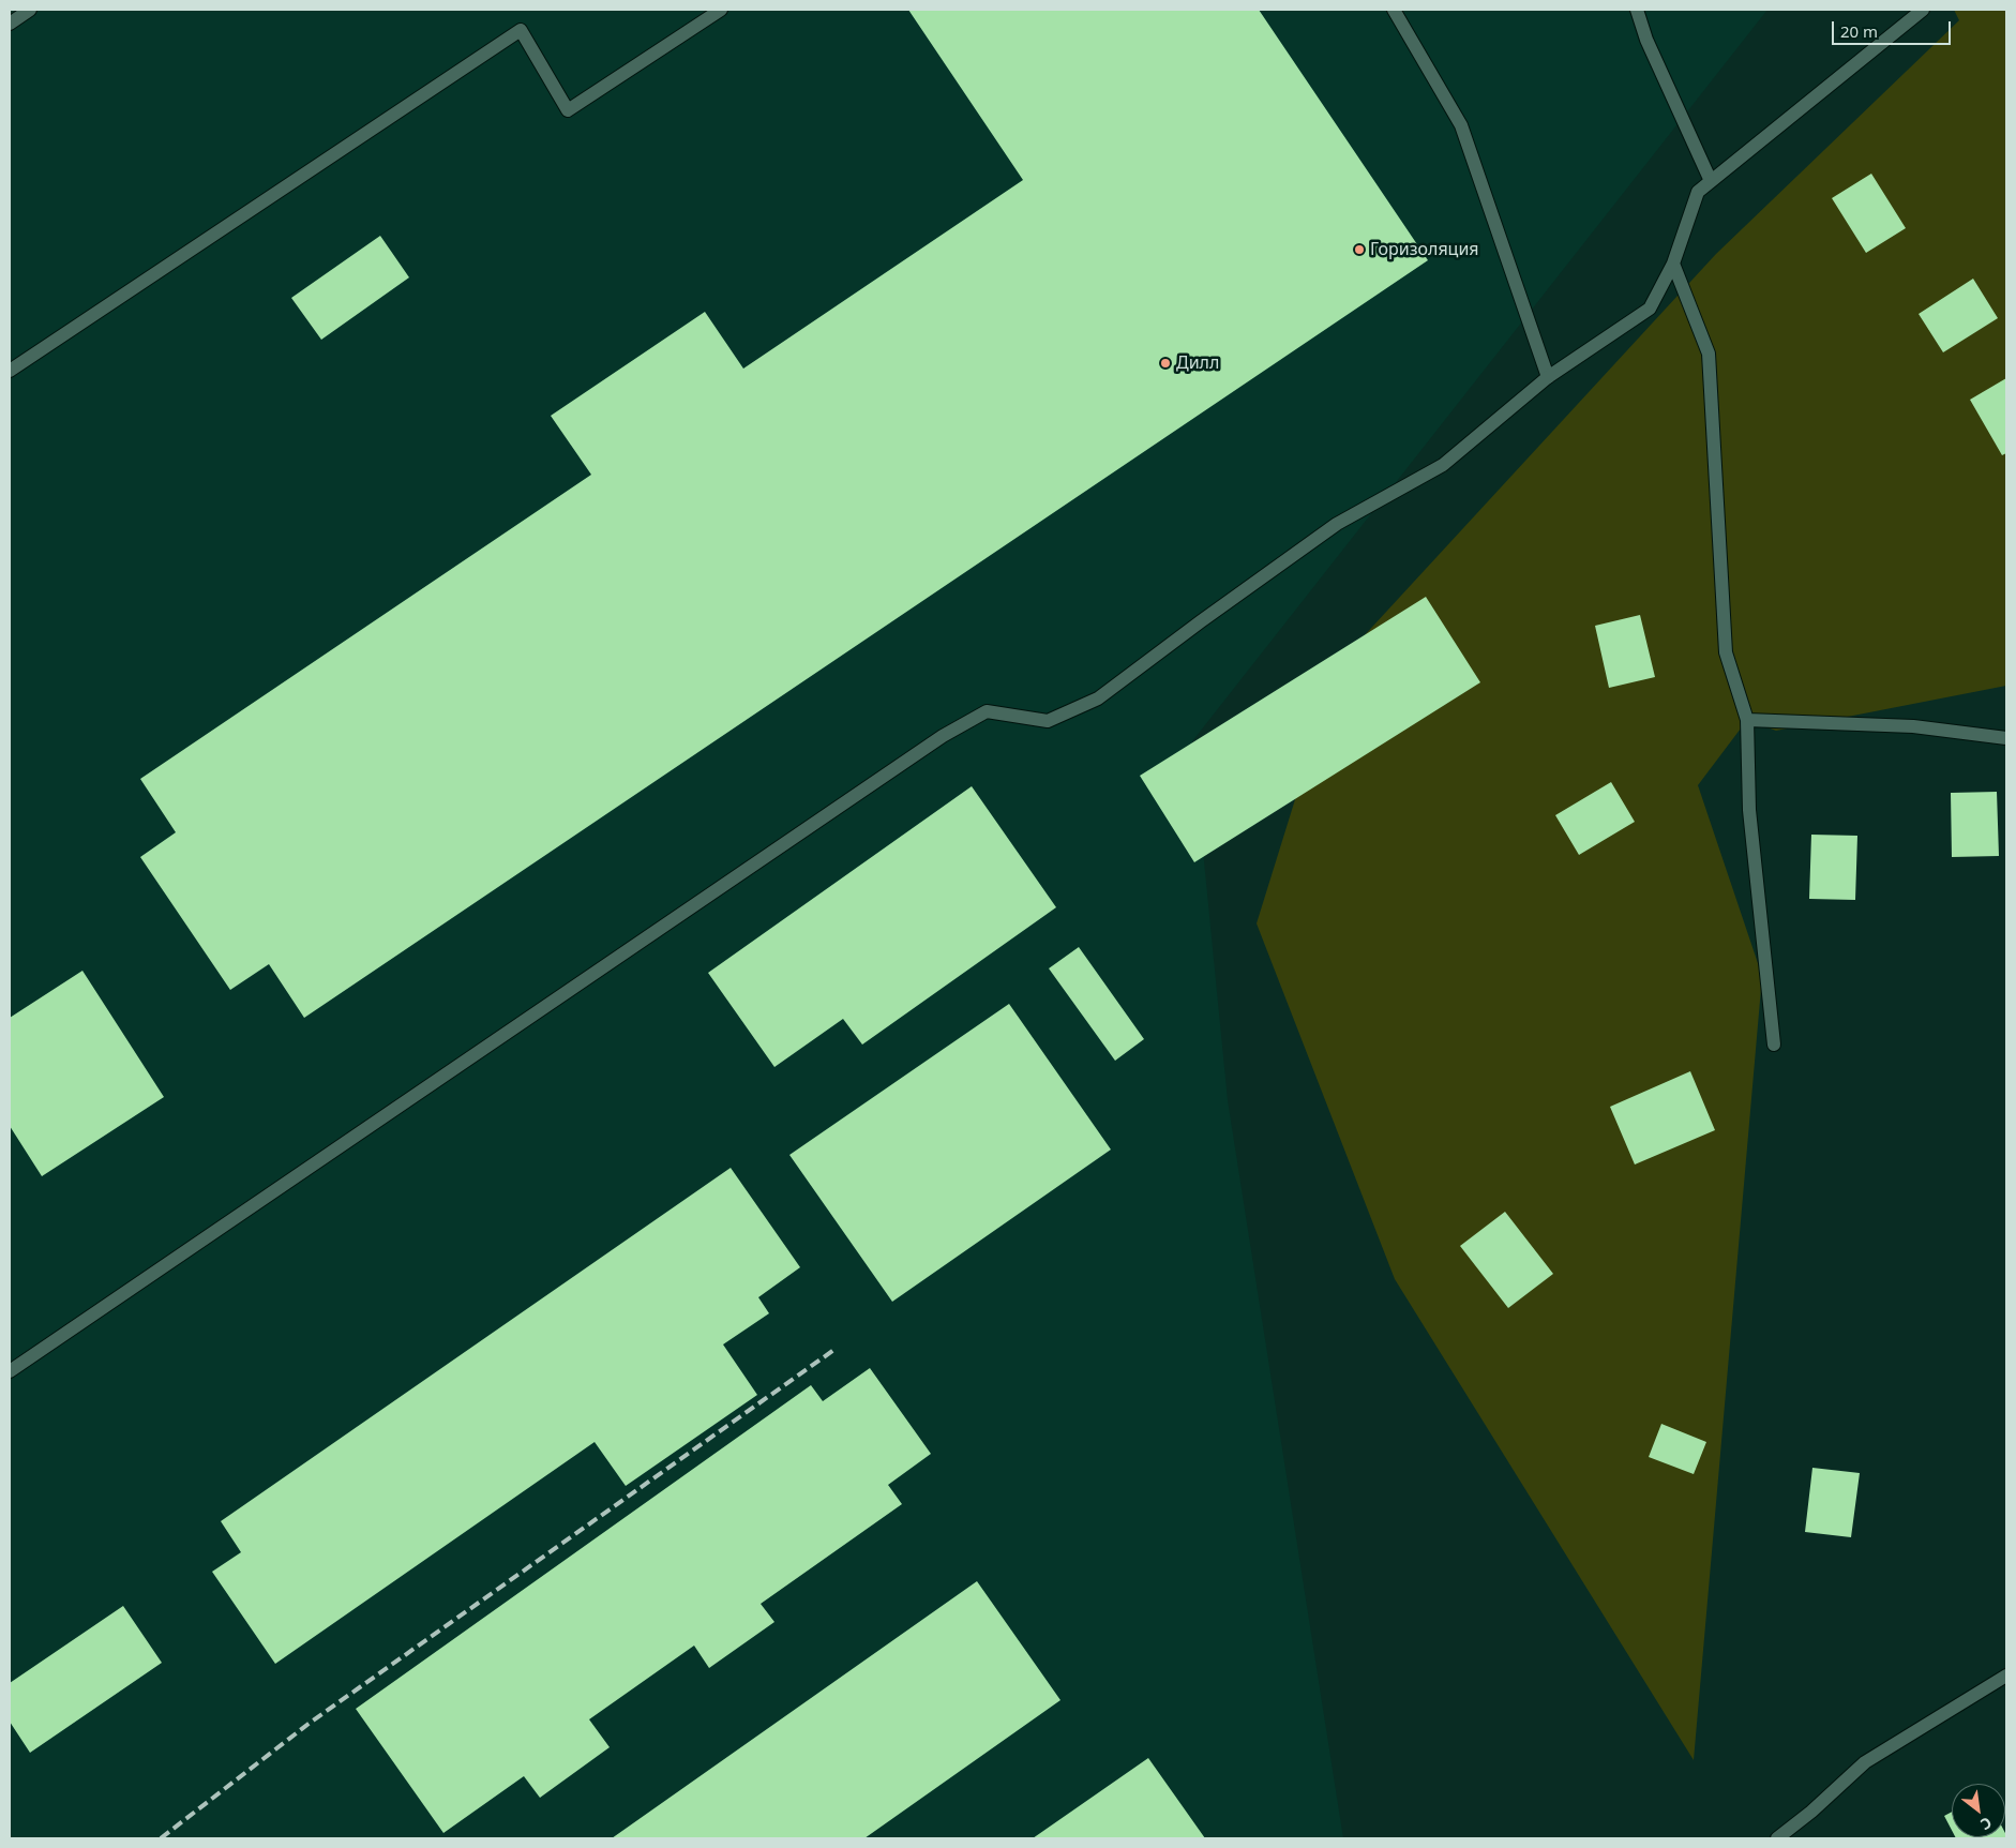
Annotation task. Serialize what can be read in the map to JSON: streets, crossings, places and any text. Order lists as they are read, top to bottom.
{
  "places": ["Горизоляция", "Дилл"],
  "scale_bar": "20 m",
  "north": "bottom right"
}
